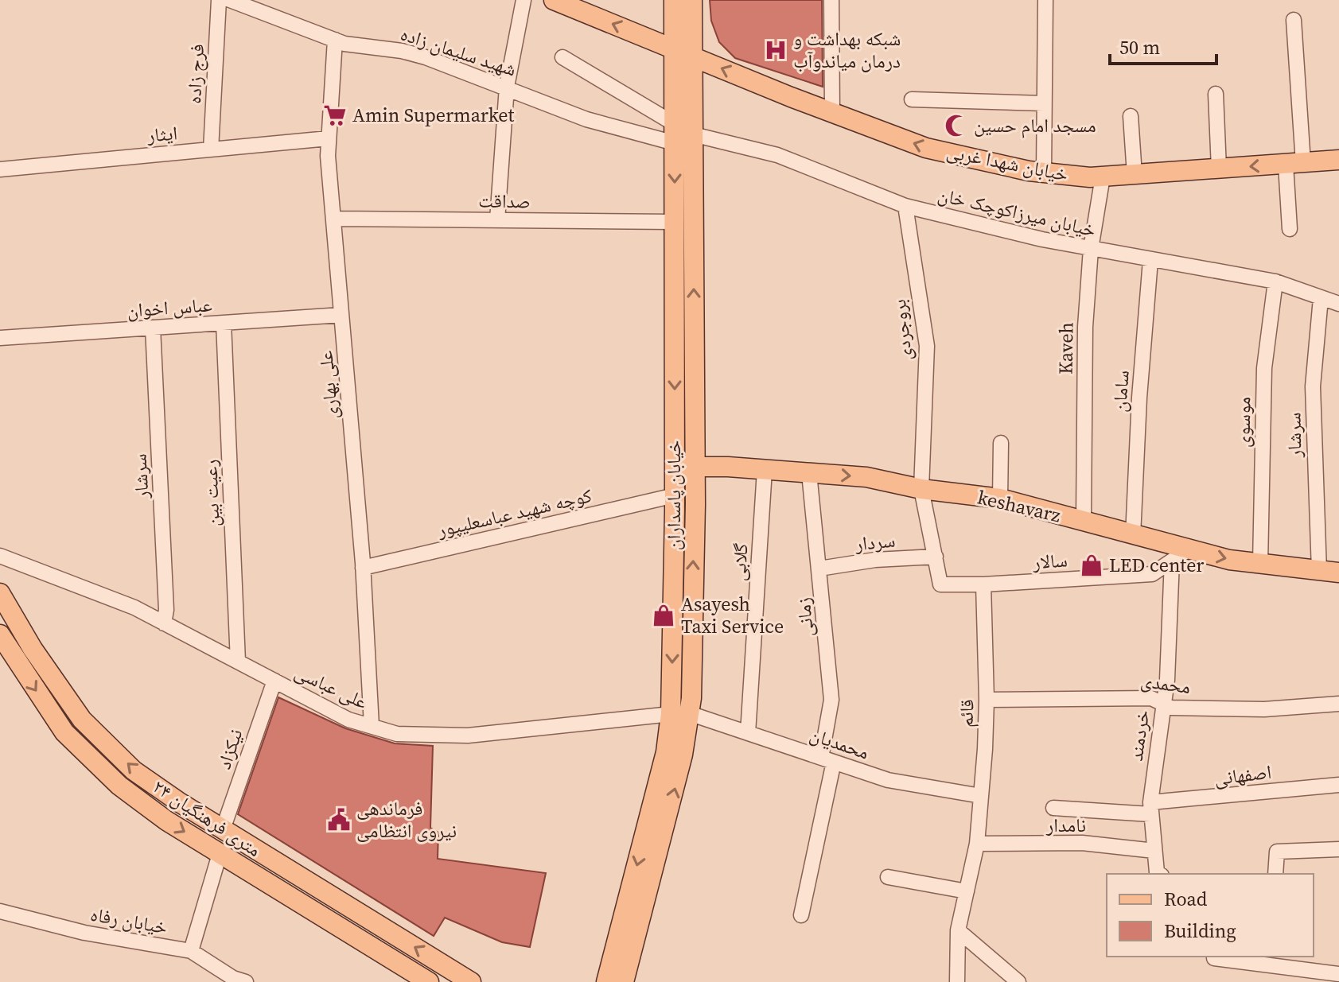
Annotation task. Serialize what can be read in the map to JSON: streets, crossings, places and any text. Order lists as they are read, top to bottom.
{
  "streets": {
    "main road": [
      "خیابان شهدا غربی",
      "خیابان پاسداران",
      "keshavarz",
      "۲۴ متری فرهنگیان"
    ],
    "street": [
      "شهید سلیمان زاده",
      "فرج زاده",
      "ایثار",
      "صداقت",
      "خیابان میرزاکوچک خان",
      "عباس اخوان",
      "بروجردی",
      "Kaveh",
      "علی بهاری",
      "سامان",
      "موسوی",
      "سرشار",
      "رعیت بین",
      "کوچه شهید عباسعلیپور",
      "سردار",
      "سالار",
      "گلابی",
      "زمانی",
      "محمدی",
      "علی عباسی",
      "قائم",
      "خردمند",
      "محمدیان",
      "نیکزاد",
      "اصفهانی",
      "نامدار",
      "خیابان رفاه"
    ]
  },
  "crossings": [
    ["شهید سلیمان زاده", "علی بهاری"],
    ["شهید سلیمان زاده", "خیابان پاسداران"],
    ["فرج زاده", "ایثار"],
    ["ایثار", "علی بهاری"],
    ["خیابان شهدا غربی", "Kaveh"],
    ["خیابان شهدا غربی", "خیابان پاسداران"],
    ["صداقت", "علی بهاری"],
    ["صداقت", "خیابان پاسداران"],
    ["خیابان میرزاکوچک خان", "بروجردی"],
    ["خیابان میرزاکوچک خان", "Kaveh"],
    ["خیابان میرزاکوچک خان", "سامان"],
    ["خیابان میرزاکوچک خان", "موسوی"],
    ["خیابان میرزاکوچک خان", "سرشار"],
    ["خیابان میرزاکوچک خان", "خیابان پاسداران"],
    ["عباس اخوان", "علی بهاری"],
    ["عباس اخوان", "سرشار"],
    ["عباس اخوان", "رعیت بین"],
    ["بروجردی", "keshavarz"],
    ["Kaveh", "keshavarz"],
    ["علی بهاری", "کوچه شهید عباسعلیپور"],
    ["علی بهاری", "علی عباسی"],
    ["سامان", "keshavarz"],
    ["موسوی", "keshavarz"],
    ["سرشار", "keshavarz"],
    ["سرشار", "علی عباسی"],
    ["رعیت بین", "علی عباسی"],
    ["خیابان پاسداران", "keshavarz"],
    ["خیابان پاسداران", "کوچه شهید عباسعلیپور"],
    ["خیابان پاسداران", "علی عباسی"],
    ["خیابان پاسداران", "محمدیان"],
    ["keshavarz", "سالار"],
    ["keshavarz", "گلابی"],
    ["keshavarz", "زمانی"],
    ["سردار", "زمانی"],
    ["سالار", "قائم"],
    ["سالار", "خردمند"],
    ["گلابی", "محمدیان"],
    ["زمانی", "محمدیان"],
    ["محمدی", "قائم"],
    ["محمدی", "خردمند"],
    ["علی عباسی", "محمدیان"],
    ["علی عباسی", "نیکزاد"],
    ["قائم", "محمدیان"],
    ["قائم", "نامدار"],
    ["خردمند", "اصفهانی"],
    ["خردمند", "نامدار"],
    ["نیکزاد", "۲۴ متری فرهنگیان"]
  ],
  "one_way": ["خیابان شهدا غربی"],
  "places": {
    "hospital": ["شبکه بهداشت و درمان میاندوآب"],
    "supermarket": ["Amin Supermarket"],
    "mosque": ["مسجد امام حسین"],
    "shop": ["LED center", "Asayesh Taxi Service"],
    "public building": ["فرماندهی نیروی انتظامی"]
  },
  "legend": ["Road", "Building"],
  "scale_bar": "50 m"
}
